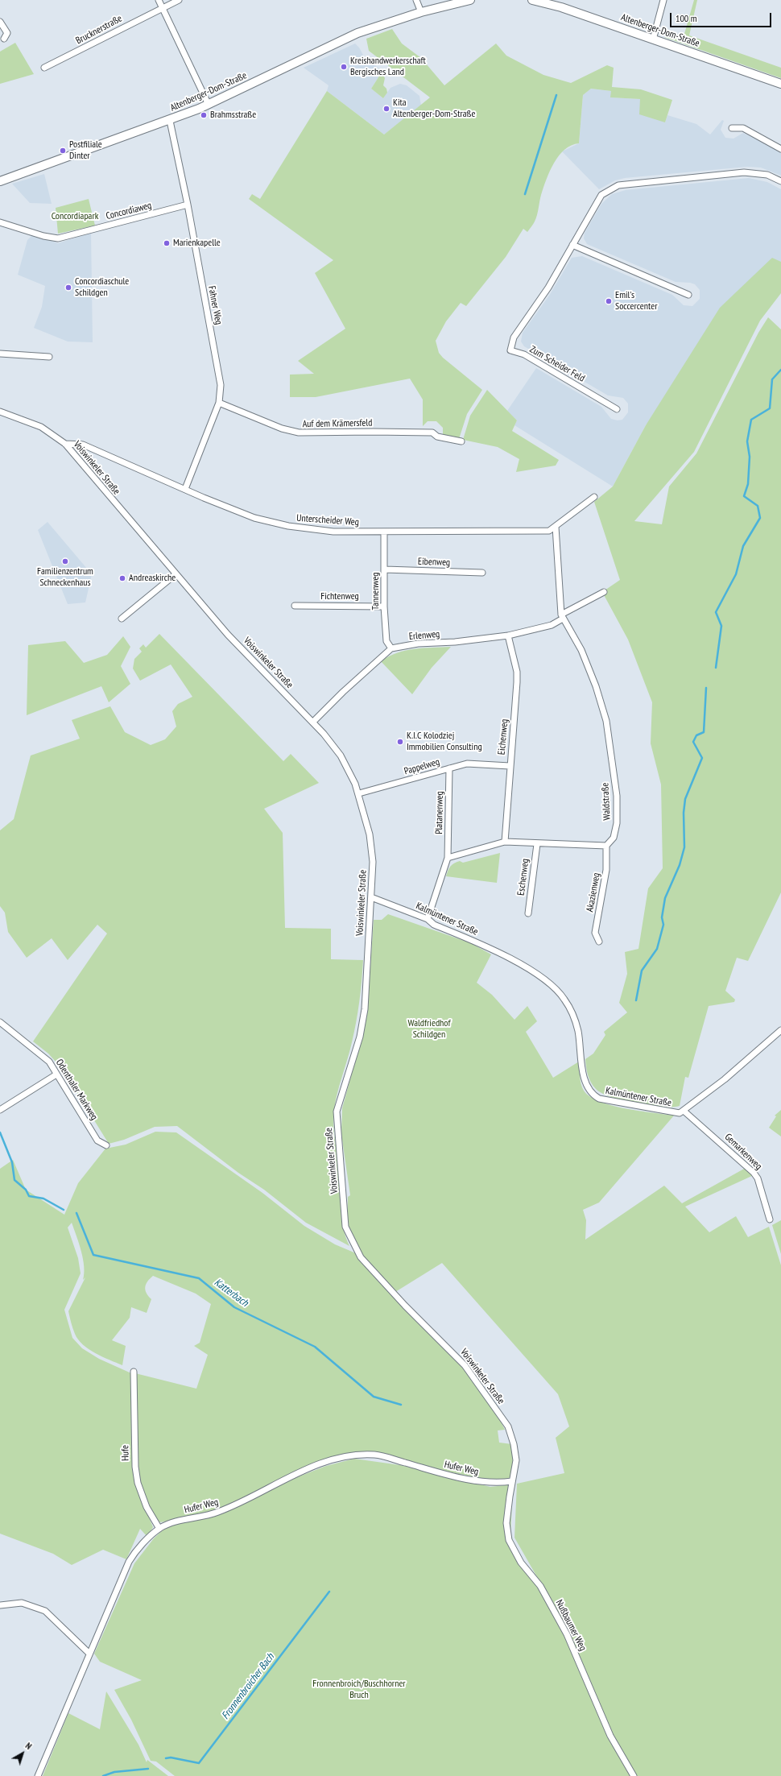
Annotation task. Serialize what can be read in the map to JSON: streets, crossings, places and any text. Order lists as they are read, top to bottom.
{
  "streets": {
    "main road": ["Altenberger-Dom-Straße"],
    "street": [
      "Brucknerstraße",
      "Concordiaweg",
      "Fahner Weg",
      "Zum Scheider Feld",
      "Auf dem Krämersfeld",
      "Voiswinkeler Straße",
      "Unterscheider Weg",
      "Eibenweg",
      "Tannenweg",
      "Fichtenweg",
      "Erlenweg",
      "Eichenweg",
      "Pappelweg",
      "Waldstraße",
      "Platanenweg",
      "Eschenweg",
      "Akazienweg",
      "Kalmüntener Straße",
      "Odenthaler Markweg",
      "Gemarkenweg",
      "Hufe",
      "Hufer Weg",
      "Nußbaumer Weg"
    ]
  },
  "crossings": [
    ["Altenberger-Dom-Straße", "Fahner Weg"],
    ["Concordiaweg", "Fahner Weg"],
    ["Fahner Weg", "Auf dem Krämersfeld"],
    ["Fahner Weg", "Unterscheider Weg"],
    ["Voiswinkeler Straße", "Unterscheider Weg"],
    ["Voiswinkeler Straße", "Pappelweg"],
    ["Voiswinkeler Straße", "Kalmüntener Straße"],
    ["Voiswinkeler Straße", "Hufer Weg"],
    ["Voiswinkeler Straße", "Nußbaumer Weg"],
    ["Unterscheider Weg", "Tannenweg"],
    ["Unterscheider Weg", "Waldstraße"],
    ["Eibenweg", "Tannenweg"],
    ["Tannenweg", "Fichtenweg"],
    ["Tannenweg", "Erlenweg"],
    ["Erlenweg", "Eichenweg"],
    ["Erlenweg", "Waldstraße"],
    ["Eichenweg", "Pappelweg"],
    ["Pappelweg", "Platanenweg"],
    ["Waldstraße", "Akazienweg"],
    ["Kalmüntener Straße", "Gemarkenweg"],
    ["Hufe", "Hufer Weg"],
    ["Hufer Weg", "Nußbaumer Weg"]
  ],
  "water": ["Katterbach", "Fronnenbroicher Bach"],
  "parks": ["Concordiapark", "Waldfriedhof Schildgen", "Fronnenbroich/Buschhorner Bruch"],
  "places": [
    "Kreishandwerkerschaft Bergisches Land",
    "Kita Altenberger-Dom-Straße",
    "Brahmsstraße",
    "Postfiliale Dinter",
    "Marienkapelle",
    "Concordiaschule Schildgen",
    "Emil's Soccercenter",
    "Familienzentrum Schneckenhaus",
    "Andreaskirche",
    "K.I.C Kolodziej Immobilien Consulting"
  ],
  "scale_bar": "100 m",
  "north": "top right"
}
